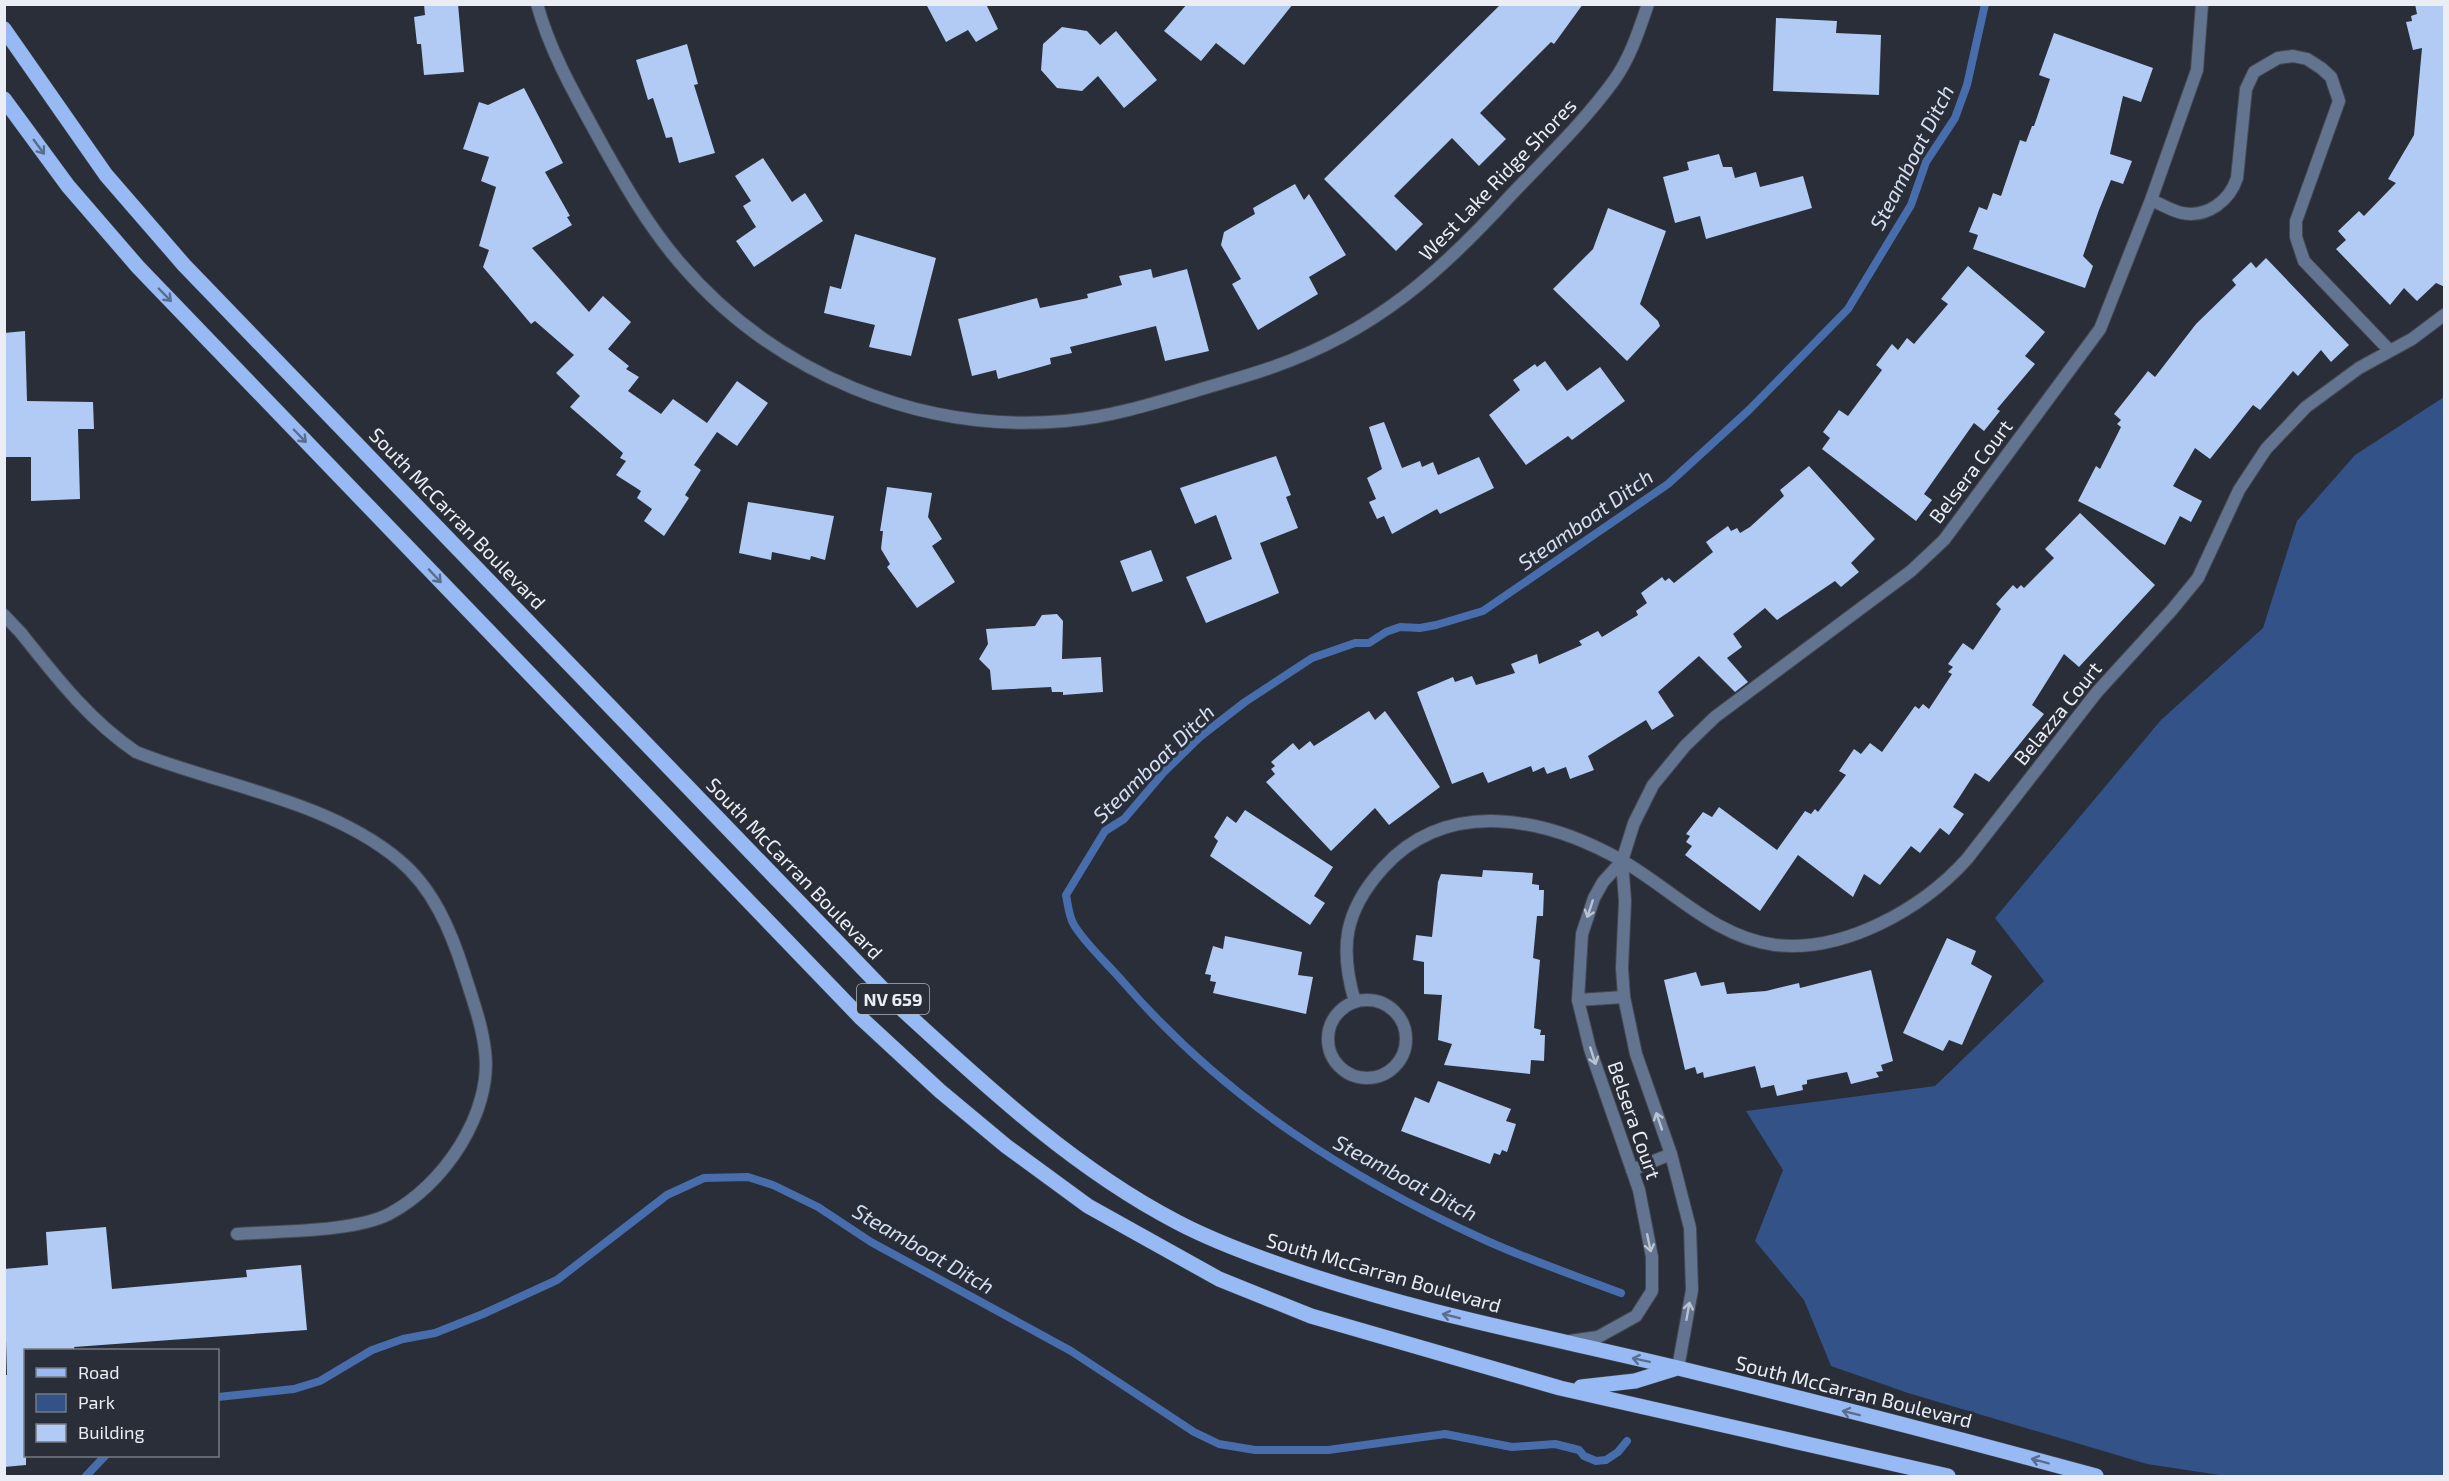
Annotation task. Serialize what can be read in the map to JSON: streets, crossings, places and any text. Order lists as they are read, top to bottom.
{
  "streets": {
    "main road": ["South McCarran Boulevard", "NV 659"],
    "street": ["West Lake Ridge Shores", "Belsera Court", "Belazza Court"]
  },
  "crossings": [
    ["Belsera Court", "South McCarran Boulevard"],
    ["Belsera Court", "Belazza Court"]
  ],
  "water": ["Steamboat Ditch"],
  "legend": ["Road", "Park", "Building"]
}
